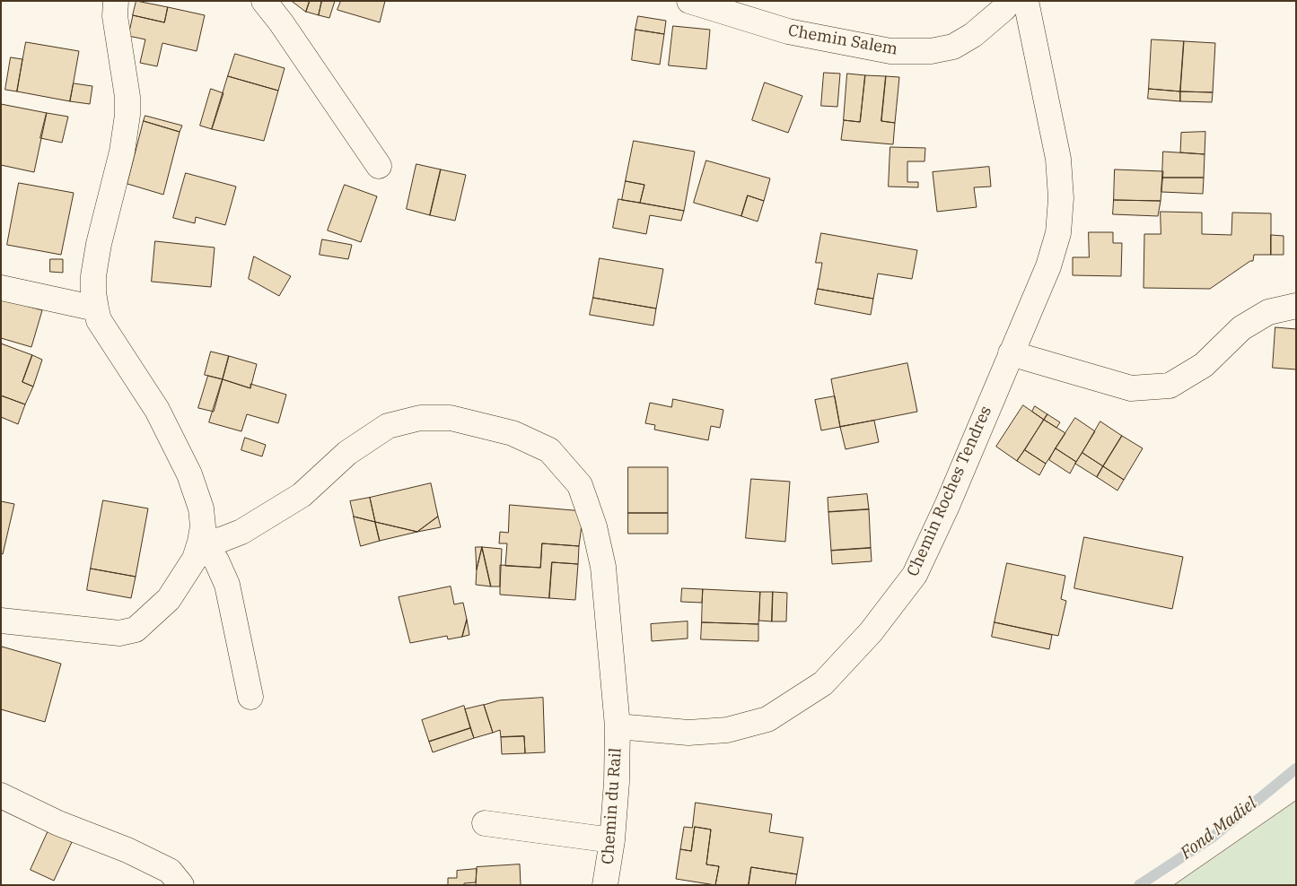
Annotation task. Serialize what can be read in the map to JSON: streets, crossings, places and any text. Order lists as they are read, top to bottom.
{
  "streets": {
    "street": ["Chemin Salem", "Chemin Roches Tendres", "Chemin du Rail"]
  },
  "crossings": [
    ["Chemin Roches Tendres", "Chemin du Rail"]
  ],
  "water": ["Fond Madiel"]
}
